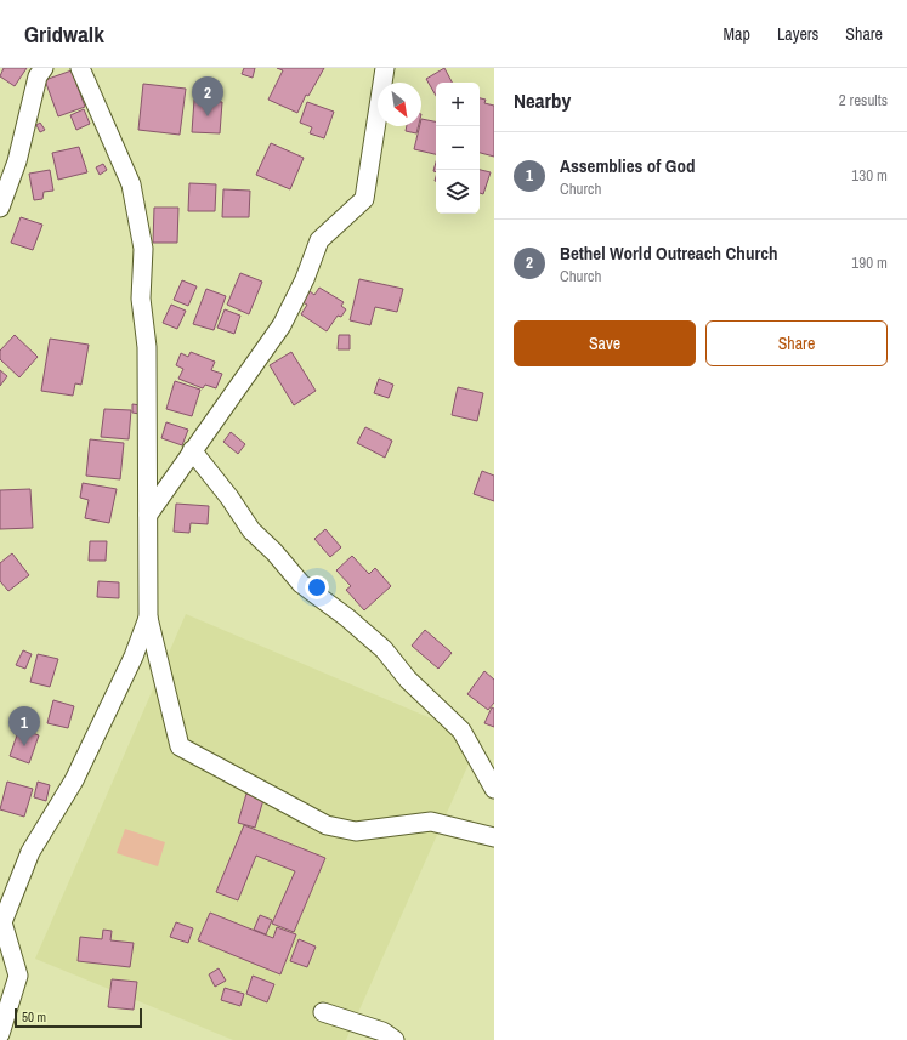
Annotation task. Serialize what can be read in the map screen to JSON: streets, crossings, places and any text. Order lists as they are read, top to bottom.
{
  "scale_bar": "50 m",
  "north": "bottom right",
  "page": {
    "header": "Gridwalk",
    "nav": ["Map", "Layers", "Share"],
    "heading": ["Nearby", "2 results"],
    "pins": ["2", "1"],
    "map_buttons": ["+", "−"],
    "list": [
      {
        "mark": "1",
        "name": "Assemblies of God",
        "note": "Church",
        "value": "130 m"
      },
      {
        "mark": "2",
        "name": "Bethel World Outreach Church",
        "note": "Church",
        "value": "190 m"
      }
    ],
    "buttons": ["Save", "Share"],
    "scale": "50 m"
  }
}
